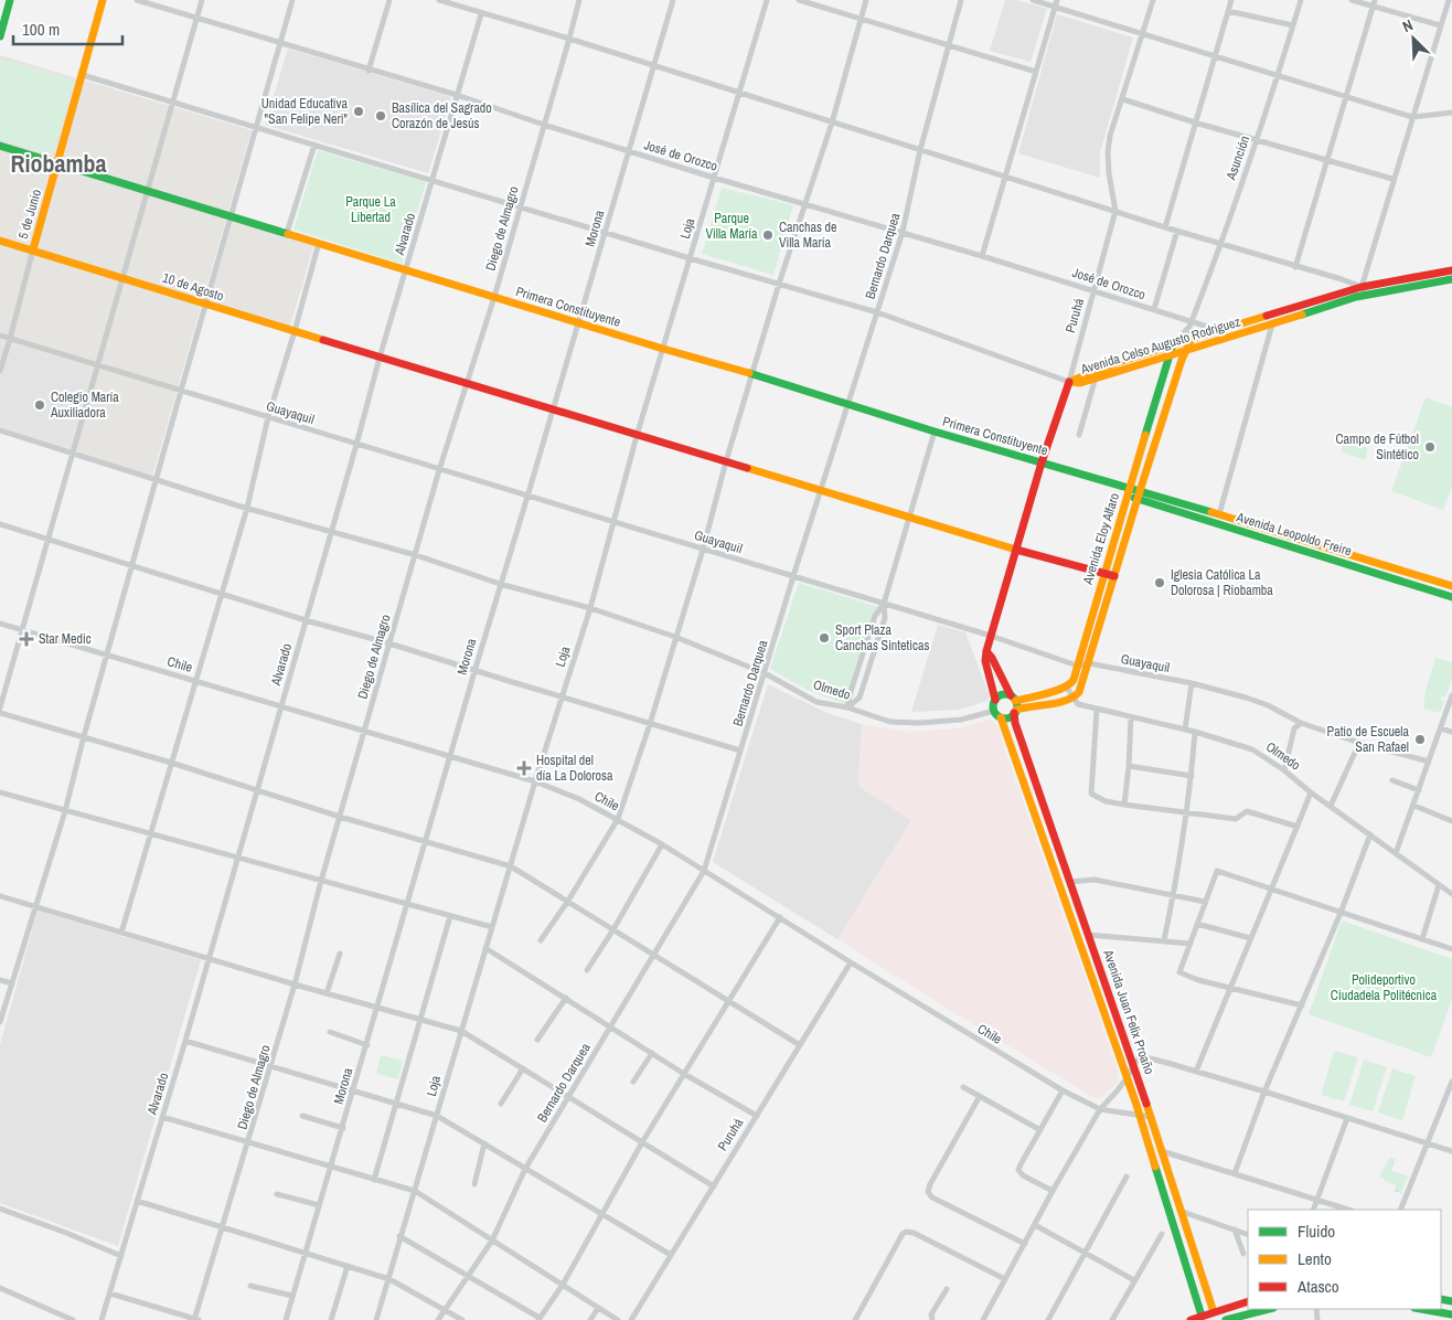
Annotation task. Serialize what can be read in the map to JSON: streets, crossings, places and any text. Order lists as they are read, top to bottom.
{
  "streets": {
    "street": [
      "José de Orozco",
      "Asunción",
      "5 de Junio",
      "Diego de Almagro",
      "Morona",
      "Loja",
      "Alvarado",
      "Bernardo Darquea",
      "10 de Agosto",
      "Primera Constituyente",
      "Puruhá",
      "Avenida Celso Augusto Rodriguez",
      "Guayaquil",
      "Avenida Leopoldo Freire",
      "Avenida Eloy Alfaro",
      "Chile",
      "Olmedo",
      "Avenida Juan Felix Proaño"
    ]
  },
  "crossings": [
    ["José de Orozco", "Asunción"],
    ["José de Orozco", "Diego de Almagro"],
    ["José de Orozco", "Morona"],
    ["José de Orozco", "Loja"],
    ["José de Orozco", "Alvarado"],
    ["José de Orozco", "Bernardo Darquea"],
    ["José de Orozco", "Puruhá"],
    ["José de Orozco", "Avenida Celso Augusto Rodriguez"],
    ["Asunción", "Avenida Celso Augusto Rodriguez"],
    ["Asunción", "Avenida Eloy Alfaro"],
    ["5 de Junio", "10 de Agosto"],
    ["5 de Junio", "Primera Constituyente"],
    ["5 de Junio", "Guayaquil"],
    ["Diego de Almagro", "10 de Agosto"],
    ["Diego de Almagro", "Primera Constituyente"],
    ["Diego de Almagro", "Guayaquil"],
    ["Diego de Almagro", "Chile"],
    ["Diego de Almagro", "Olmedo"],
    ["Morona", "10 de Agosto"],
    ["Morona", "Primera Constituyente"],
    ["Morona", "Guayaquil"],
    ["Morona", "Chile"],
    ["Morona", "Olmedo"],
    ["Loja", "10 de Agosto"],
    ["Loja", "Primera Constituyente"],
    ["Loja", "Guayaquil"],
    ["Loja", "Chile"],
    ["Loja", "Olmedo"],
    ["Alvarado", "10 de Agosto"],
    ["Alvarado", "Primera Constituyente"],
    ["Alvarado", "Guayaquil"],
    ["Alvarado", "Chile"],
    ["Alvarado", "Olmedo"],
    ["Bernardo Darquea", "10 de Agosto"],
    ["Bernardo Darquea", "Primera Constituyente"],
    ["Bernardo Darquea", "Guayaquil"],
    ["Bernardo Darquea", "Chile"],
    ["Bernardo Darquea", "Olmedo"],
    ["10 de Agosto", "Puruhá"],
    ["10 de Agosto", "Avenida Eloy Alfaro"],
    ["Primera Constituyente", "Puruhá"],
    ["Primera Constituyente", "Avenida Leopoldo Freire"],
    ["Primera Constituyente", "Avenida Eloy Alfaro"],
    ["Puruhá", "Avenida Celso Augusto Rodriguez"],
    ["Puruhá", "Guayaquil"],
    ["Puruhá", "Chile"],
    ["Avenida Celso Augusto Rodriguez", "Avenida Eloy Alfaro"],
    ["Guayaquil", "Avenida Eloy Alfaro"],
    ["Avenida Leopoldo Freire", "Avenida Eloy Alfaro"],
    ["Avenida Eloy Alfaro", "Olmedo"],
    ["Chile", "Avenida Juan Felix Proaño"],
    ["Olmedo", "Avenida Juan Felix Proaño"]
  ],
  "districts": ["Riobamba"],
  "parks": ["Parque La Libertad", "Parque Villa María", "Polideportivo Ciudadela Politécnica"],
  "places": {
    "other": [
      "Unidad Educativa \"San Felipe Neri\"",
      "Basílica del Sagrado Corazón de Jesús",
      "Canchas de Villa María",
      "Colegio María Auxiliadora",
      "Campo de Fútbol Sintético",
      "Iglesia Católica La Dolorosa | Riobamba",
      "Sport Plaza Canchas Sinteticas",
      "Patio de Escuela San Rafael"
    ],
    "health": ["Star Medic", "Hospital del día La Dolorosa"]
  },
  "legend": ["Fluido", "Lento", "Atasco"],
  "scale_bar": "100 m",
  "north": "top left"
}
